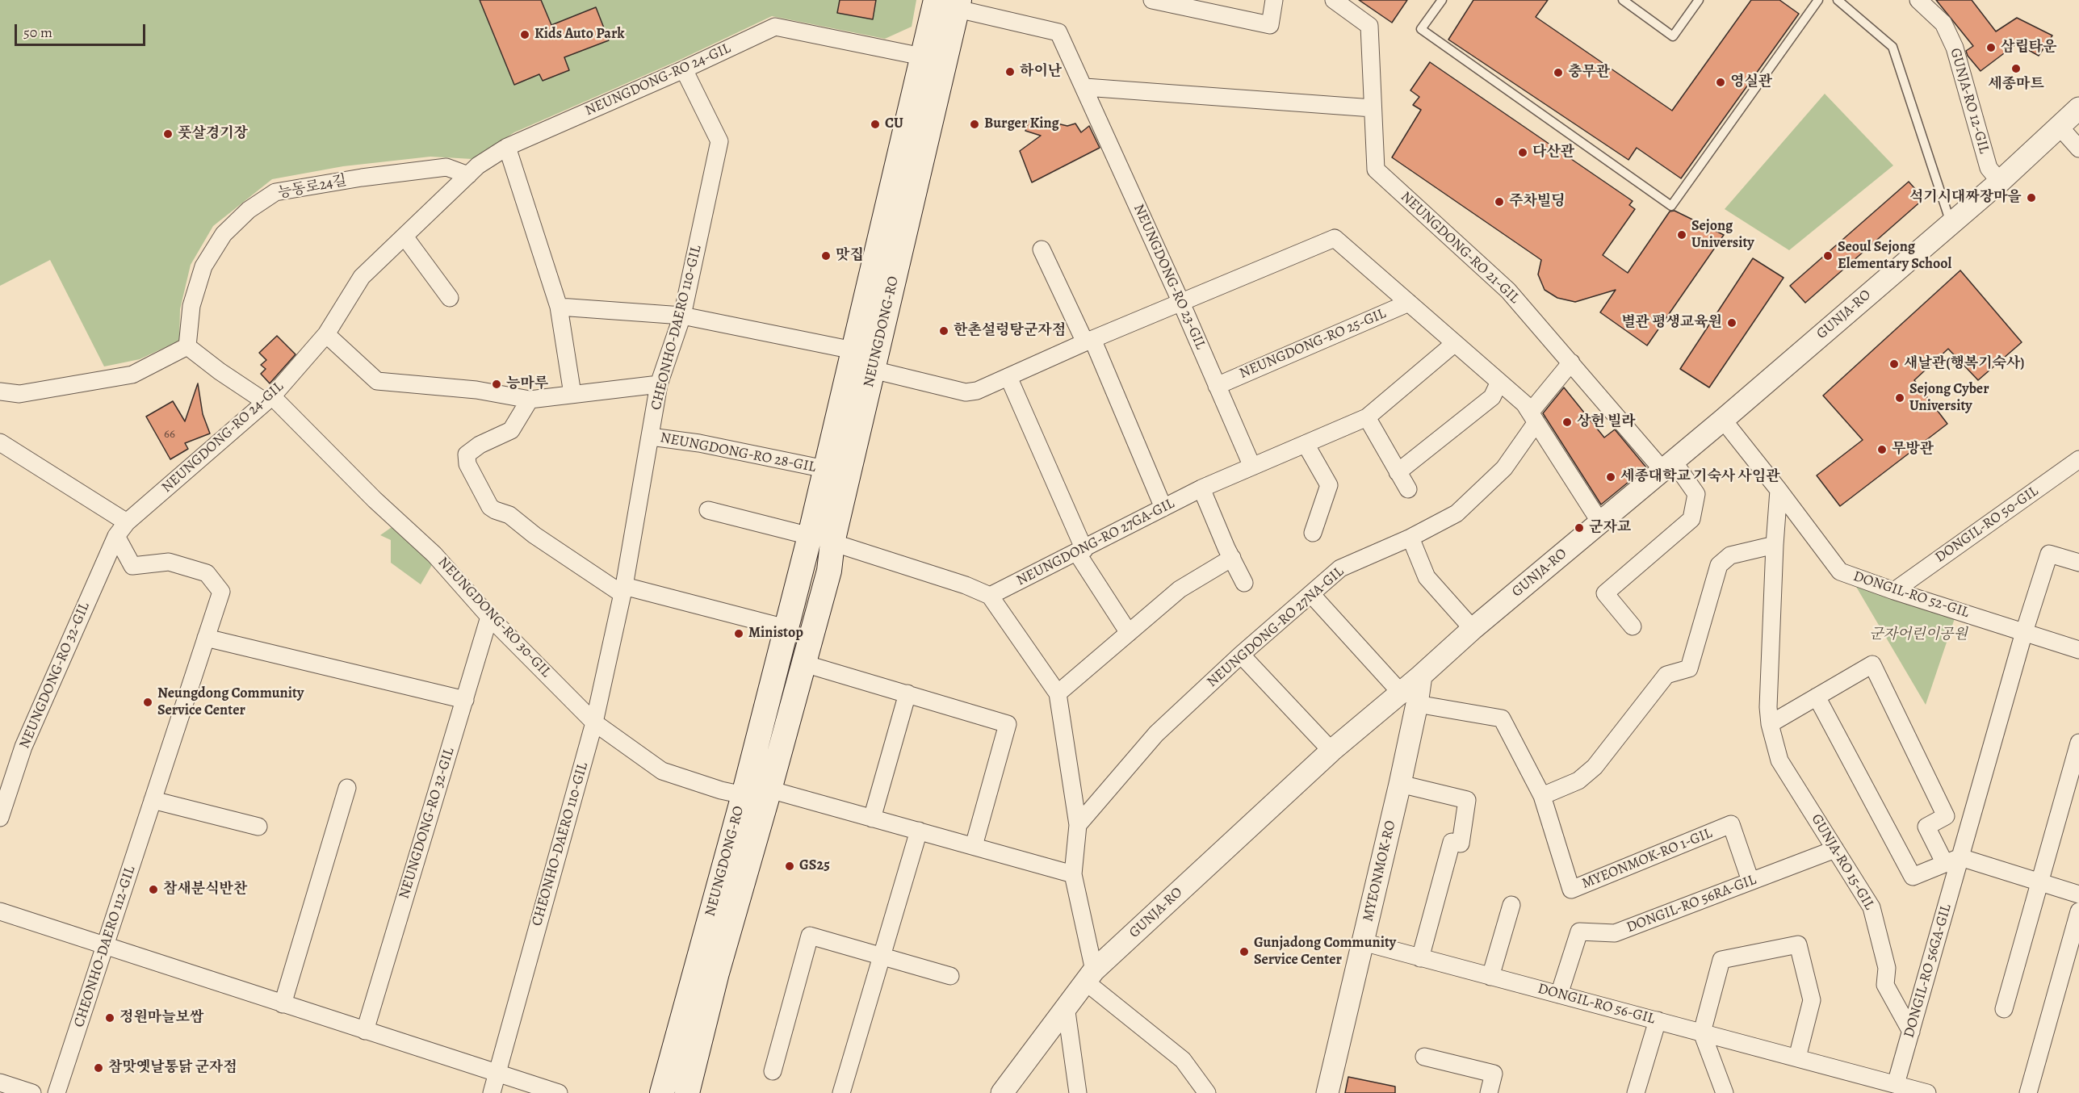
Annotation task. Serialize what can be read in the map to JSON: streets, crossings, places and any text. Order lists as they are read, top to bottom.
{
  "streets": {
    "main road": ["NEUNGDONG-RO"],
    "street": [
      "NEUNGDONG-RO 24-GIL",
      "GUNJA-RO 12-GIL",
      "능동로24길",
      "NEUNGDONG-RO 21-GIL",
      "NEUNGDONG-RO 23-GIL",
      "GUNJA-RO",
      "CHEONHO-DAERO 110-GIL",
      "NEUNGDONG-RO 25-GIL",
      "NEUNGDONG-RO 28-GIL",
      "DONGIL-RO 50-GIL",
      "NEUNGDONG-RO 27GA-GIL",
      "DONGIL-RO 52-GIL",
      "NEUNGDONG-RO 30-GIL",
      "NEUNGDONG-RO 27NA-GIL",
      "NEUNGDONG-RO 32-GIL",
      "MYEONMOK-RO 1-GIL",
      "GUNJA-RO 15-GIL",
      "MYEONMOK-RO",
      "DONGIL-RO 56RA-GIL",
      "CHEONHO-DAERO 112-GIL",
      "DONGIL-RO 56GA-GIL",
      "DONGIL-RO 56-GIL"
    ]
  },
  "crossings": [
    ["NEUNGDONG-RO 24-GIL", "능동로24길"],
    ["NEUNGDONG-RO 24-GIL", "CHEONHO-DAERO 110-GIL"],
    ["NEUNGDONG-RO 24-GIL", "NEUNGDONG-RO"],
    ["NEUNGDONG-RO 24-GIL", "NEUNGDONG-RO 30-GIL"],
    ["NEUNGDONG-RO 24-GIL", "NEUNGDONG-RO 32-GIL"],
    ["NEUNGDONG-RO 24-GIL", "CHEONHO-DAERO 112-GIL"],
    ["GUNJA-RO 12-GIL", "GUNJA-RO"],
    ["능동로24길", "NEUNGDONG-RO 30-GIL"],
    ["NEUNGDONG-RO 21-GIL", "GUNJA-RO"],
    ["NEUNGDONG-RO 21-GIL", "NEUNGDONG-RO 27NA-GIL"],
    ["NEUNGDONG-RO 23-GIL", "NEUNGDONG-RO"],
    ["NEUNGDONG-RO 23-GIL", "NEUNGDONG-RO 25-GIL"],
    ["NEUNGDONG-RO 23-GIL", "NEUNGDONG-RO 27GA-GIL"],
    ["GUNJA-RO", "NEUNGDONG-RO 25-GIL"],
    ["GUNJA-RO", "MYEONMOK-RO 1-GIL"],
    ["GUNJA-RO", "MYEONMOK-RO"],
    ["CHEONHO-DAERO 110-GIL", "NEUNGDONG-RO 28-GIL"],
    ["CHEONHO-DAERO 110-GIL", "NEUNGDONG-RO 30-GIL"],
    ["NEUNGDONG-RO", "NEUNGDONG-RO 25-GIL"],
    ["NEUNGDONG-RO", "NEUNGDONG-RO 28-GIL"],
    ["NEUNGDONG-RO", "NEUNGDONG-RO 30-GIL"],
    ["NEUNGDONG-RO 25-GIL", "NEUNGDONG-RO 27GA-GIL"],
    ["NEUNGDONG-RO 25-GIL", "NEUNGDONG-RO 27NA-GIL"],
    ["DONGIL-RO 50-GIL", "DONGIL-RO 52-GIL"],
    ["DONGIL-RO 52-GIL", "GUNJA-RO 15-GIL"],
    ["DONGIL-RO 52-GIL", "DONGIL-RO 56GA-GIL"],
    ["NEUNGDONG-RO 30-GIL", "NEUNGDONG-RO 32-GIL"],
    ["NEUNGDONG-RO 32-GIL", "CHEONHO-DAERO 112-GIL"],
    ["MYEONMOK-RO 1-GIL", "MYEONMOK-RO"],
    ["MYEONMOK-RO 1-GIL", "DONGIL-RO 56RA-GIL"],
    ["GUNJA-RO 15-GIL", "DONGIL-RO 56RA-GIL"],
    ["GUNJA-RO 15-GIL", "DONGIL-RO 56GA-GIL"],
    ["MYEONMOK-RO", "DONGIL-RO 56-GIL"],
    ["DONGIL-RO 56RA-GIL", "DONGIL-RO 56-GIL"],
    ["DONGIL-RO 56GA-GIL", "DONGIL-RO 56-GIL"]
  ],
  "parks": ["군자어린이공원"],
  "places": [
    "Kids Auto Park",
    "삼립타운",
    "세종마트",
    "하이난",
    "충무관",
    "영실관",
    "CU",
    "Burger King",
    "풋살경기장",
    "다산관",
    "석기시대짜장마을",
    "주차빌딩",
    "Sejong University",
    "맛집",
    "Seoul Sejong Elementary School",
    "별관 평생교육원",
    "한촌설렁탕군자점",
    "새날관(행복기숙사)",
    "능마루",
    "Sejong Cyber University",
    "상헌 빌라",
    "무방관",
    "세종대학교 기숙사 사임관",
    "군자교",
    "Ministop",
    "Neungdong Community Service Center",
    "GS25",
    "참새분식반찬",
    "Gunjadong Community Service Center",
    "정원마늘보쌈",
    "참맛옛날통닭 군자점"
  ],
  "house_numbers": ["66"],
  "scale_bar": "50 m"
}
